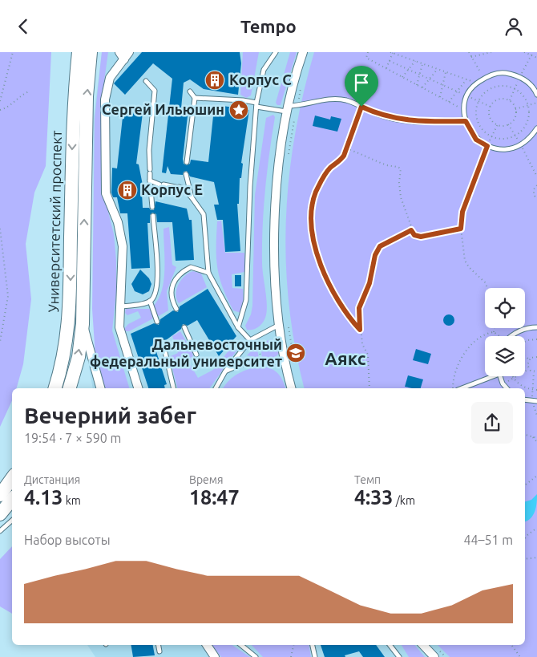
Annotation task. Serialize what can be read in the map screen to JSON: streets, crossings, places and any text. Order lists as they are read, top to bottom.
{
  "streets": {
    "main road": ["Университетский проспект"]
  },
  "districts": ["Аякс"],
  "places": {
    "building": ["Корпус C", "Корпус E"],
    "place": ["Сергей Ильюшин"],
    "school or university": ["Дальневосточный федеральный университет"]
  },
  "page": {
    "header": "Tempo",
    "heading": ["Вечерний забег", "19:54 · 7 × 590 m"],
    "stats": [
      ["Дистанция", "4.13 km"],
      ["Время", "18:47"],
      ["Темп", "4:33 /km"]
    ],
    "chart": ["Набор высоты", "44–51 m"]
  }
}
